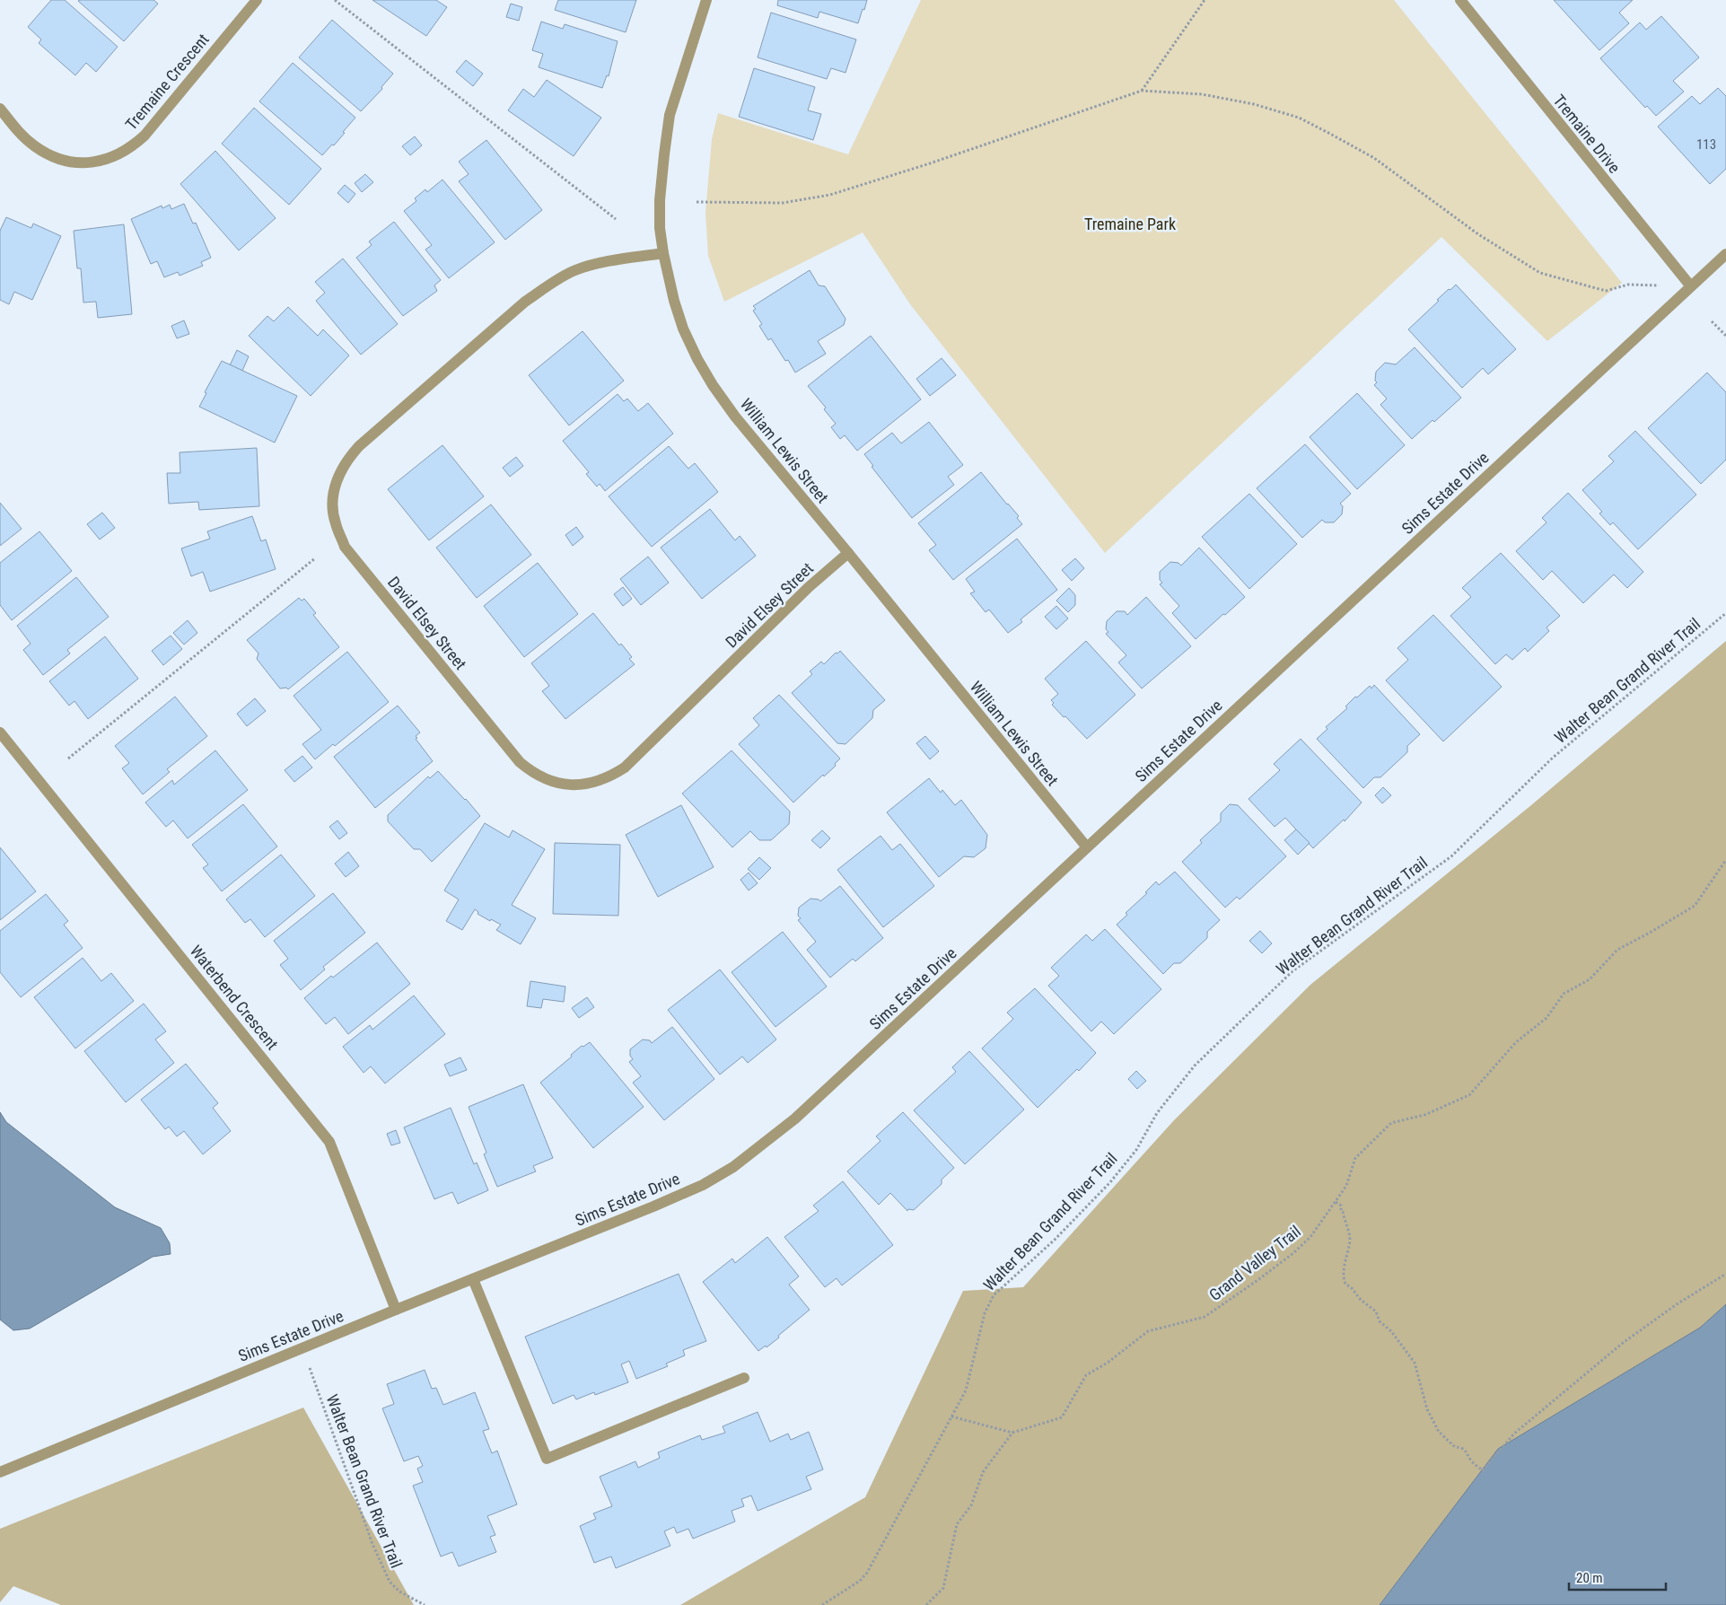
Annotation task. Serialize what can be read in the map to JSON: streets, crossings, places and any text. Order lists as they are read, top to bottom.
{
  "streets": {
    "street": [
      "Tremaine Crescent",
      "Tremaine Drive",
      "William Lewis Street",
      "Sims Estate Drive",
      "David Elsey Street",
      "Waterbend Crescent"
    ],
    "path": ["Walter Bean Grand River Trail", "Grand Valley Trail"]
  },
  "crossings": [
    ["Tremaine Drive", "Sims Estate Drive"],
    ["William Lewis Street", "Sims Estate Drive"],
    ["William Lewis Street", "David Elsey Street"],
    ["Sims Estate Drive", "Walter Bean Grand River Trail"],
    ["Sims Estate Drive", "Waterbend Crescent"]
  ],
  "parks": ["Tremaine Park"],
  "house_numbers": ["113"],
  "scale_bar": "20 m"
}
